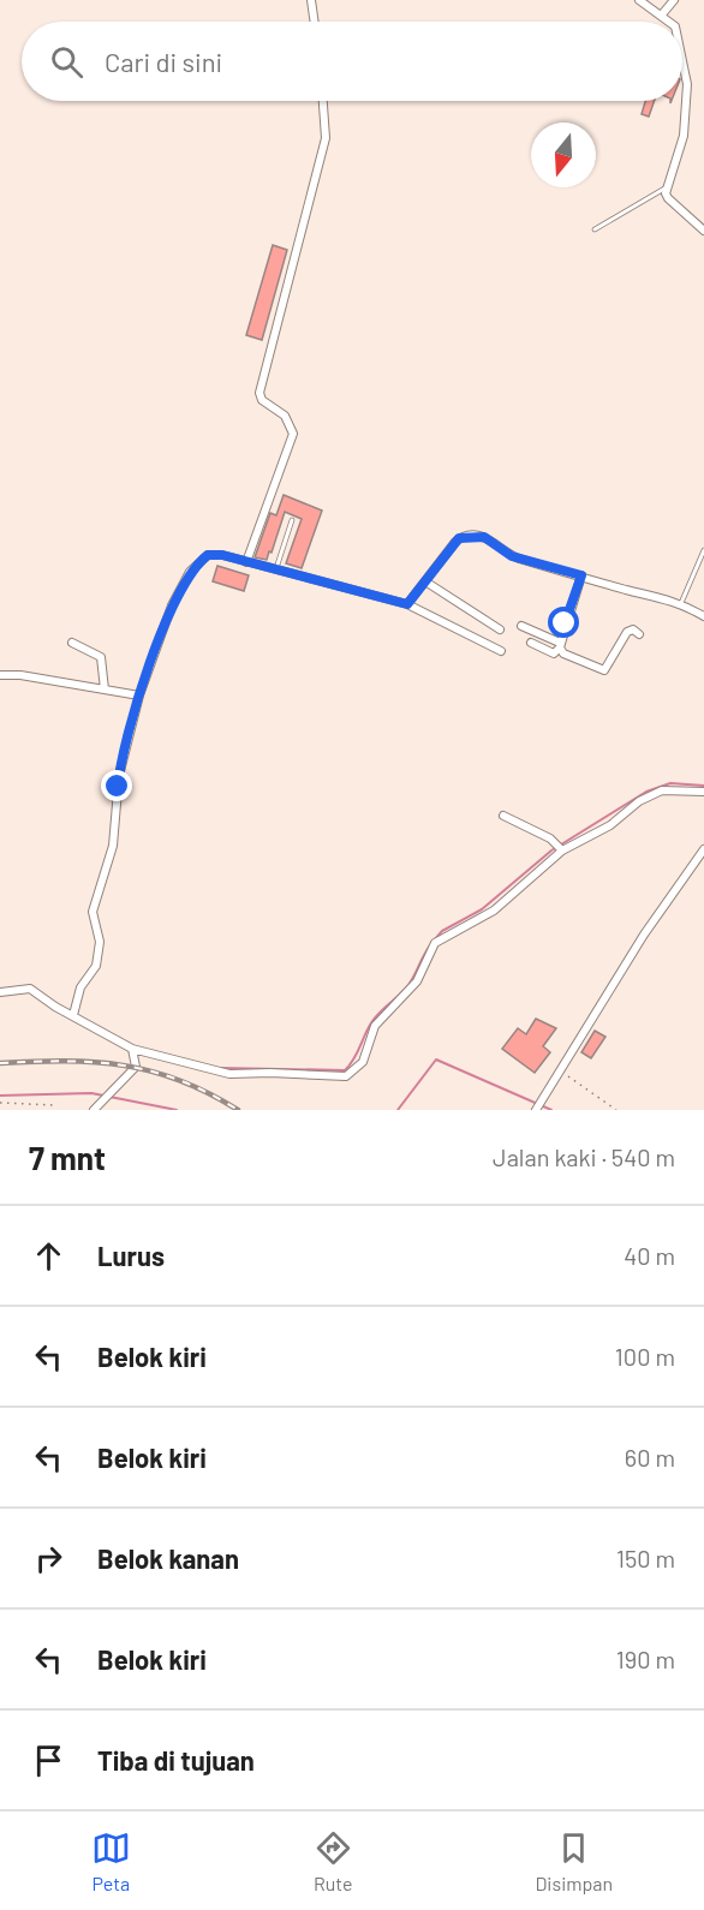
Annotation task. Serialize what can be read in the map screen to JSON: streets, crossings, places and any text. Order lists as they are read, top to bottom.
{
  "north": "bottom",
  "page": {
    "search": "Cari di sini",
    "heading": ["7 mnt", "Jalan kaki · 540 m"],
    "list": [
      ["Lurus", "40 m"],
      ["Belok kiri", "100 m"],
      ["Belok kiri", "60 m"],
      ["Belok kanan", "150 m"],
      ["Belok kiri", "190 m"],
      "Tiba di tujuan"
    ],
    "nav": ["Peta", "Rute", "Disimpan"]
  }
}
